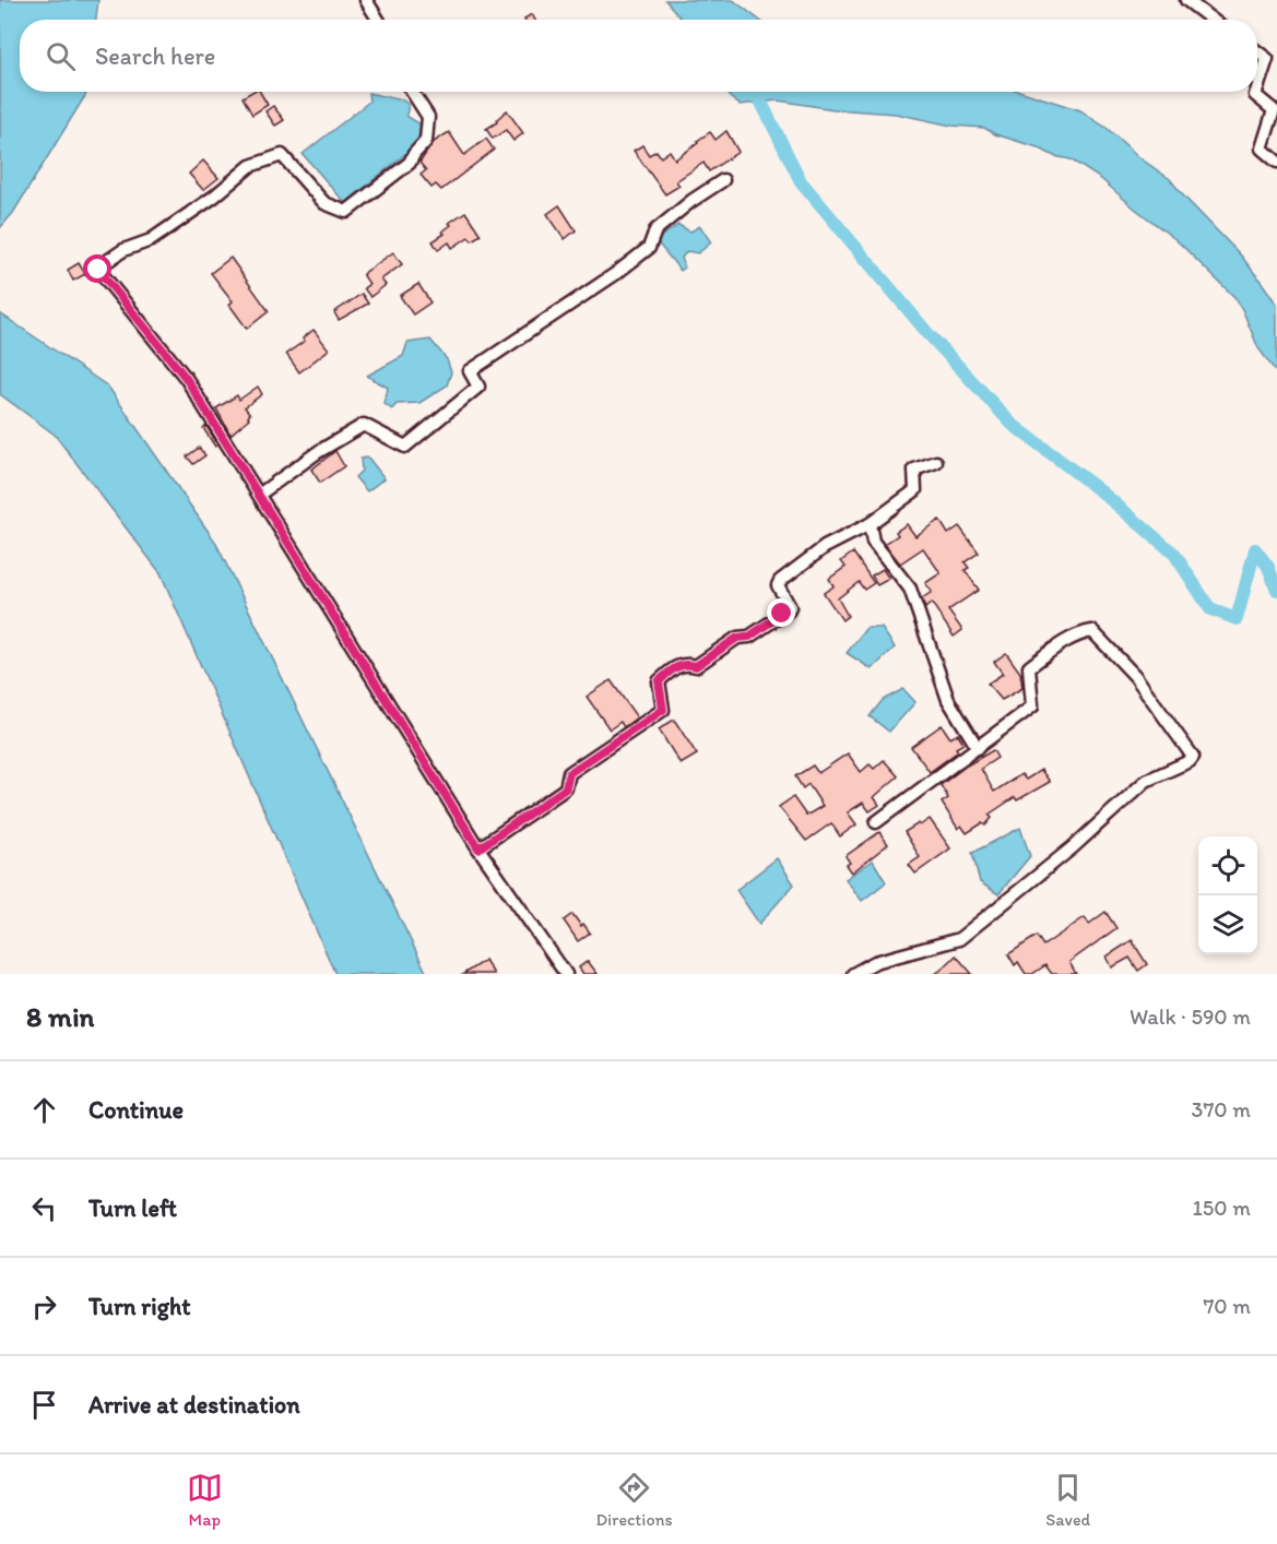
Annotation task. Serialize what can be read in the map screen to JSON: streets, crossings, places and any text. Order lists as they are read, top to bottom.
{
  "page": {
    "search": "Search here",
    "heading": ["8 min", "Walk · 590 m"],
    "list": [
      ["Continue", "370 m"],
      ["Turn left", "150 m"],
      ["Turn right", "70 m"],
      "Arrive at destination"
    ],
    "nav": ["Map", "Directions", "Saved"]
  }
}
